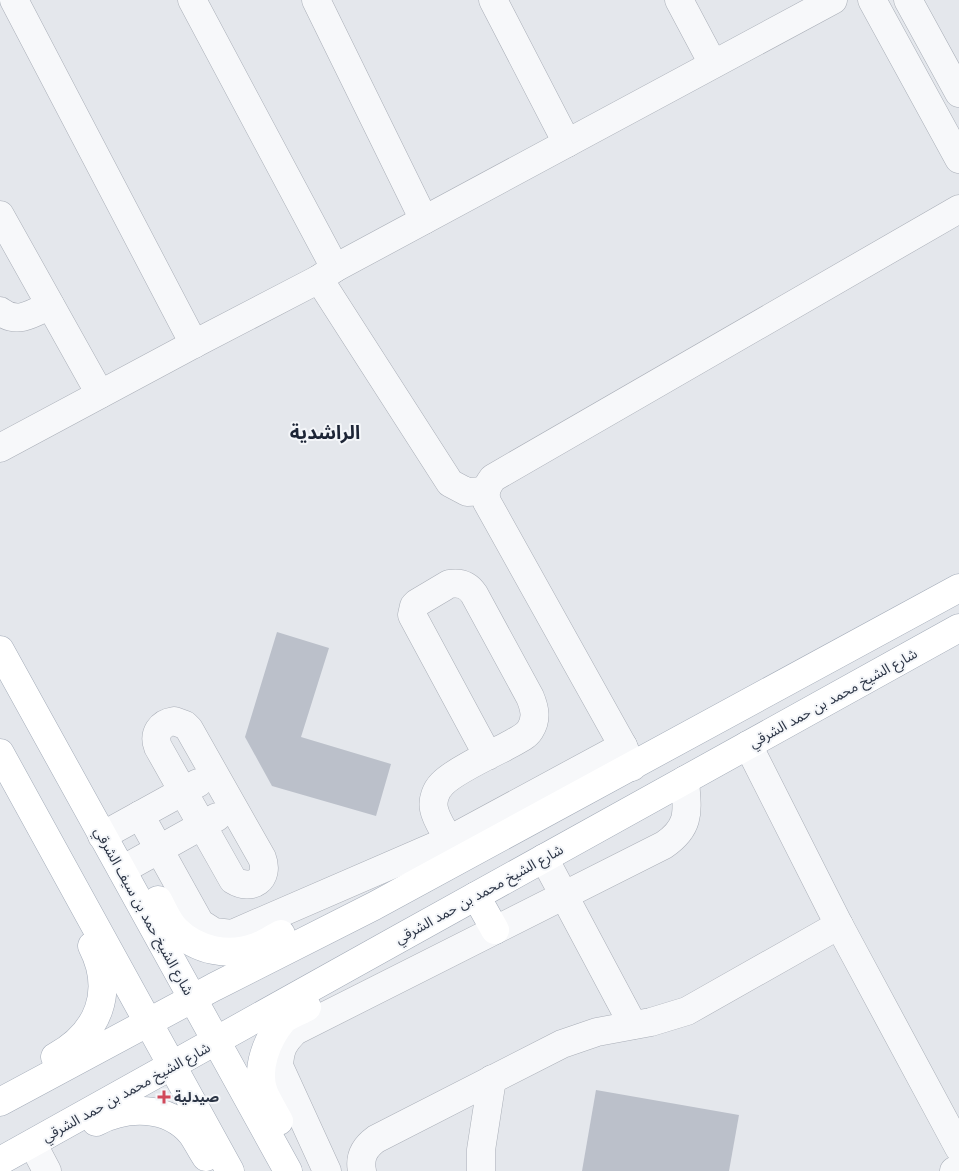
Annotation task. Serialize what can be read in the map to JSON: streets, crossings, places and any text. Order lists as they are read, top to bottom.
{
  "streets": {
    "main road": ["شارع الشيخ محمد بن حمد الشرقي", "شارع الشيخ حمد بن سيف الشرقي"]
  },
  "crossings": [
    ["شارع الشيخ محمد بن حمد الشرقي", "شارع الشيخ حمد بن سيف الشرقي"]
  ],
  "districts": ["الراشدية"],
  "places": {
    "health": ["صيدلية"]
  }
}
